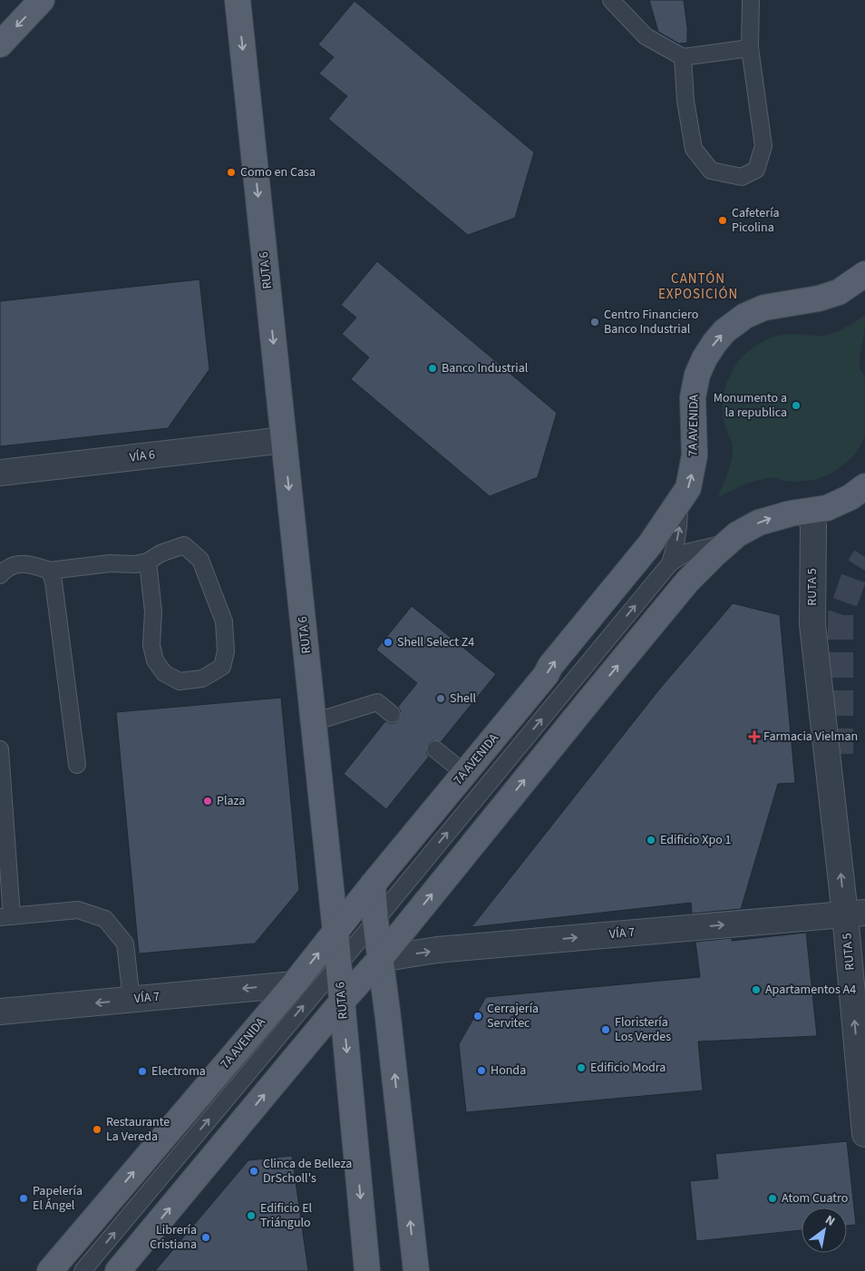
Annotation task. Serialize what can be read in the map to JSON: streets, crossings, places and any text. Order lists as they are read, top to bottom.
{
  "streets": {
    "main road": ["RUTA 6", "7A AVENIDA"],
    "street": ["VÍA 6", "RUTA 5", "VÍA 7"]
  },
  "crossings": [
    ["RUTA 6", "7A AVENIDA"],
    ["RUTA 6", "VÍA 6"],
    ["7A AVENIDA", "VÍA 7"],
    ["RUTA 5", "VÍA 7"]
  ],
  "one_way": ["RUTA 6", "RUTA 5"],
  "districts": ["CANTÓN EXPOSICIÓN"],
  "places": {
    "other": [
      "Como en Casa",
      "Cafetería Picolina",
      "Centro Financiero Banco Industrial",
      "Banco Industrial",
      "Monumento a la republica",
      "Shell Select Z4",
      "Shell",
      "Plaza",
      "Edificio Xpo 1",
      "Apartamentos A4",
      "Cerrajería Servitec",
      "Floristería Los Verdes",
      "Edificio Modra",
      "Honda",
      "Electroma",
      "Restaurante La Vereda",
      "Clinca de Belleza DrScholl's",
      "Papelería El Ángel",
      "Atom Cuatro",
      "Edificio El Triángulo",
      "Librería Cristiana"
    ],
    "health": ["Farmacia Vielman"]
  },
  "north": "top right"
}
